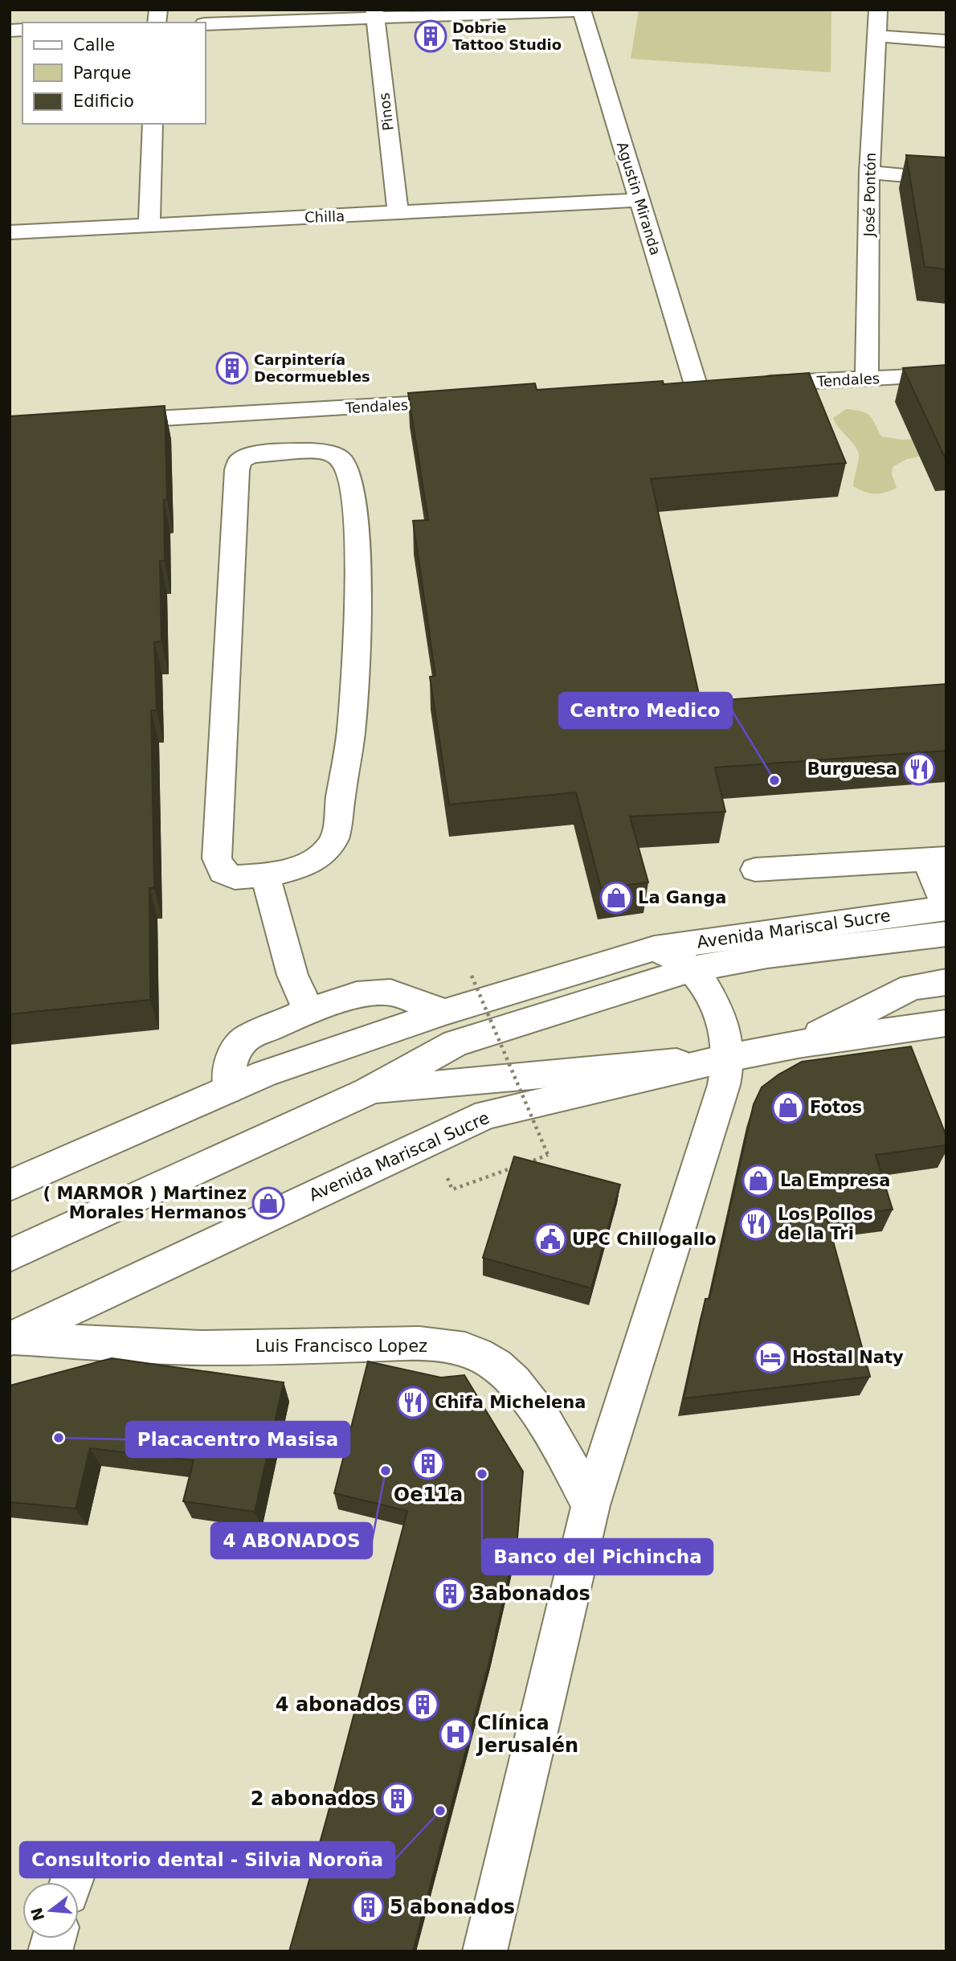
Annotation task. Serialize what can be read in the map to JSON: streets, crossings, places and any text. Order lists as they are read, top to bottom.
{
  "streets": {
    "street": [
      "Pinos",
      "José Pontón",
      "Agustin Miranda",
      "Chilla",
      "Tendales",
      "Avenida Mariscal Sucre",
      "Luis Francisco Lopez"
    ]
  },
  "crossings": [
    ["Pinos", "Chilla"],
    ["José Pontón", "Tendales"],
    ["Agustin Miranda", "Chilla"],
    ["Avenida Mariscal Sucre", "Luis Francisco Lopez"]
  ],
  "places": {
    "building": [
      "Dobrie Tattoo Studio",
      "Carpintería Decormuebles",
      "Oe11a",
      "3abonados",
      "4 abonados",
      "2 abonados",
      "5 abonados"
    ],
    "restaurant": ["Burguesa", "Los Pollos de la Tri", "Chifa Michelena"],
    "other": [
      "Centro Medico",
      "Placacentro Masisa",
      "4 ABONADOS",
      "Banco del Pichincha",
      "Consultorio dental - Silvia Noroña"
    ],
    "shop": [
      "La Ganga",
      "Fotos",
      "La Empresa",
      "( MARMOR ) Martinez Morales Hermanos"
    ],
    "public building": ["UPC Chillogallo"],
    "hotel": ["Hostal Naty"],
    "hospital": ["Clínica Jerusalén"]
  },
  "legend": ["Calle", "Parque", "Edificio"],
  "north": "left"
}
